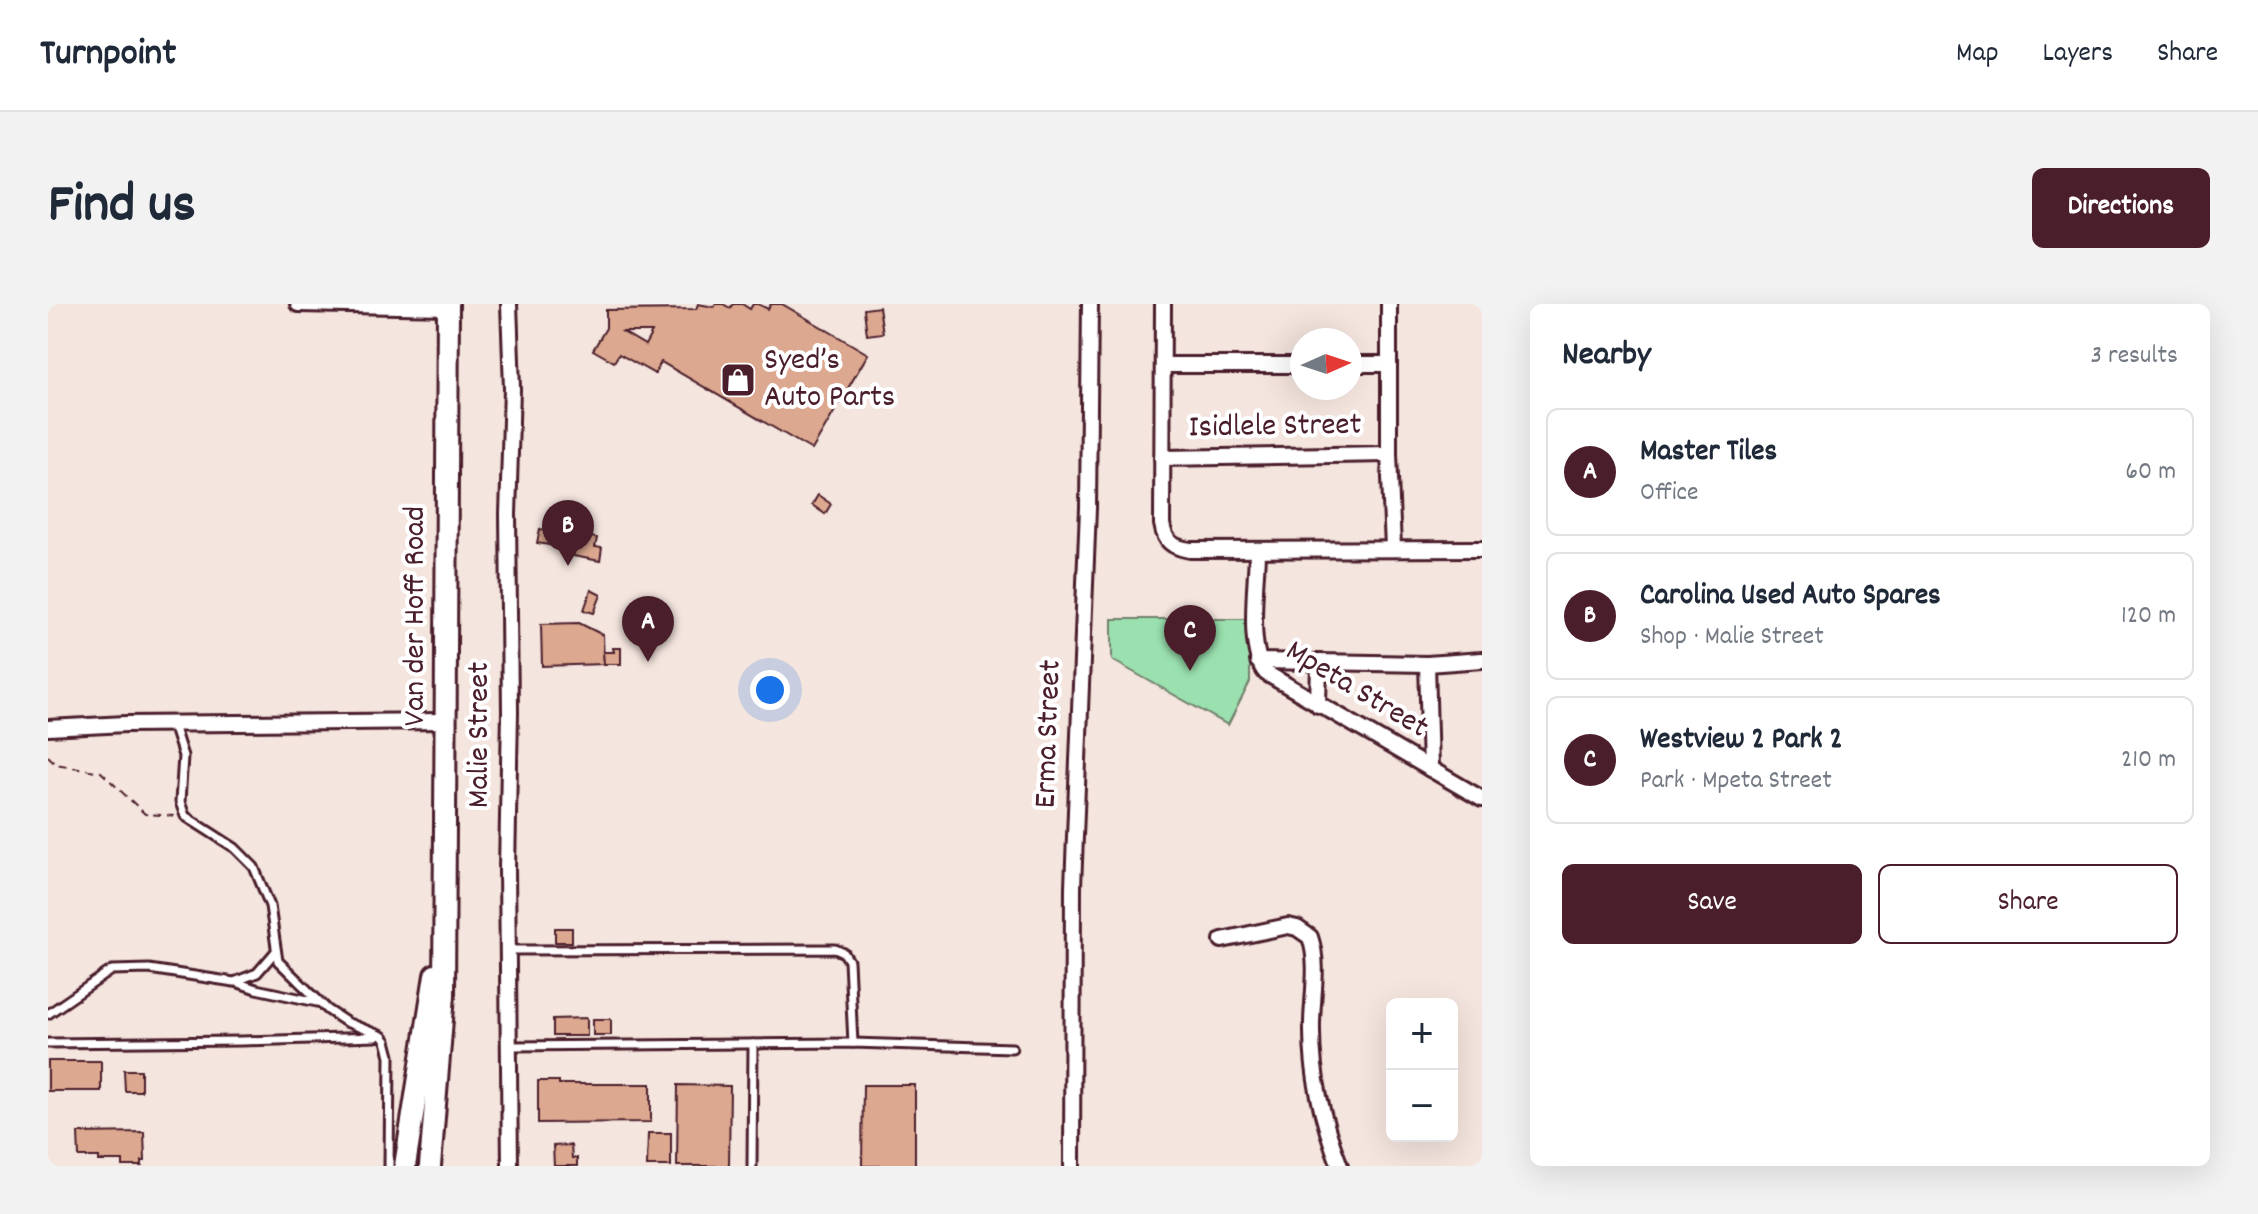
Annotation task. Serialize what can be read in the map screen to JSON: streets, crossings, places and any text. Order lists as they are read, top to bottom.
{
  "streets": {
    "main road": ["Van der Hoff Road"],
    "street": [
      "Isidlele Street",
      "Mpeta Street",
      "Erma Street",
      "Malie Street"
    ]
  },
  "places": {
    "shop": ["Syed’s Auto Parts"]
  },
  "north": "right",
  "page": {
    "header": "Turnpoint",
    "nav": ["Map", "Layers", "Share"],
    "title": "Find us",
    "buttons": [
      "Directions",
      ["Save", "Share"]
    ],
    "heading": ["Nearby", "3 results"],
    "list": [
      {
        "mark": "A",
        "name": "Master Tiles",
        "note": "Office",
        "value": "60 m"
      },
      {
        "mark": "B",
        "name": "Carolina Used Auto Spares",
        "note": "Shop · Malie Street",
        "value": "120 m"
      },
      {
        "mark": "C",
        "name": "Westview 2 Park 2",
        "note": "Park · Mpeta Street",
        "value": "210 m"
      }
    ],
    "pins": ["B", "A", "C"],
    "map_buttons": ["+", "−"]
  }
}
